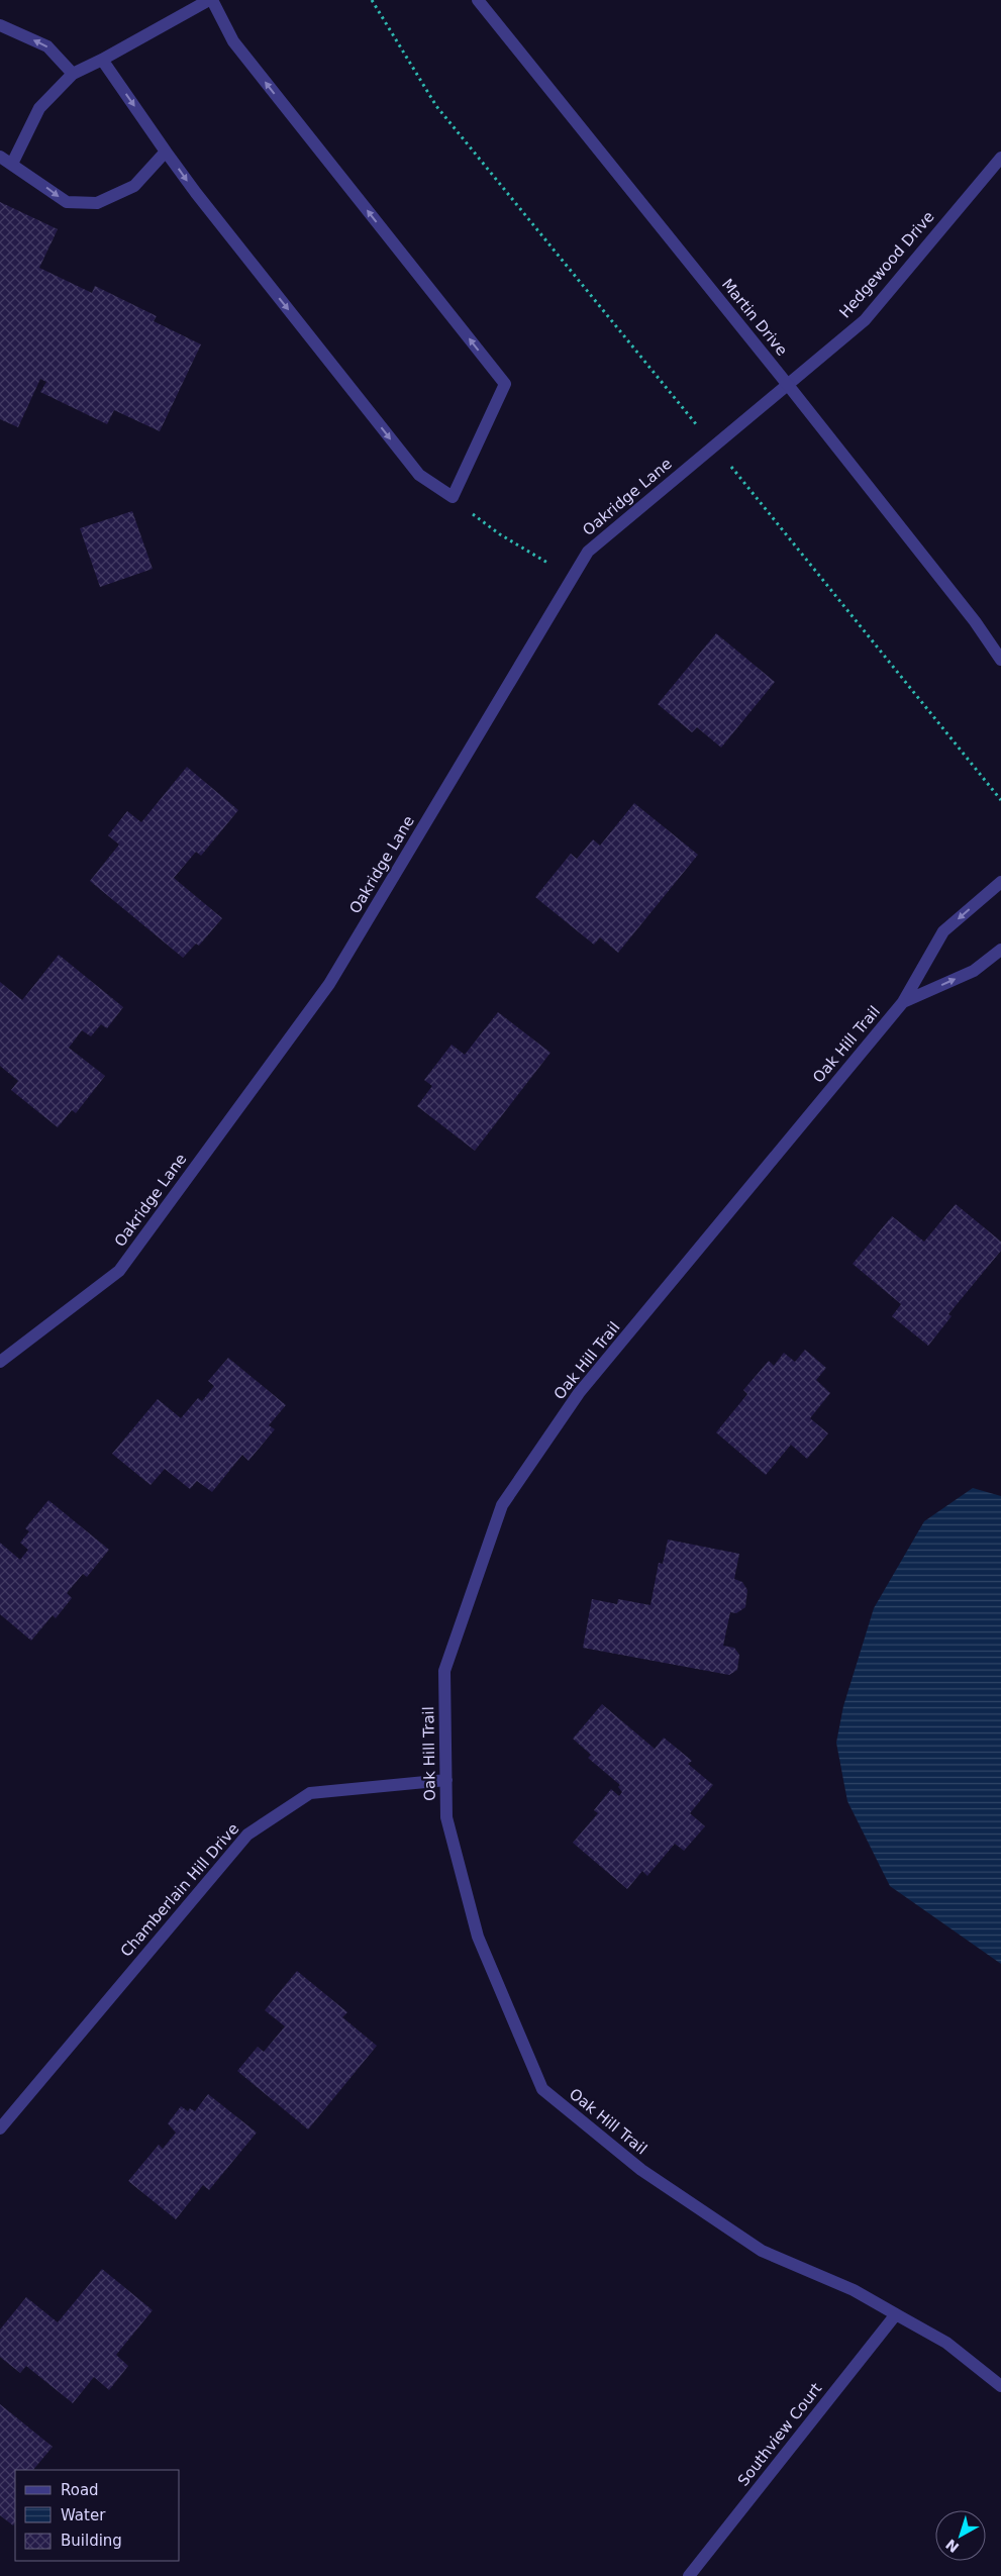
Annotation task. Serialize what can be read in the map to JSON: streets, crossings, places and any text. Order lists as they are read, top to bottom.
{
  "streets": {
    "street": [
      "Hedgewood Drive",
      "Martin Drive",
      "Oakridge Lane",
      "Oak Hill Trail",
      "Chamberlain Hill Drive",
      "Southview Court"
    ]
  },
  "crossings": [
    ["Hedgewood Drive", "Martin Drive"],
    ["Hedgewood Drive", "Oakridge Lane"],
    ["Martin Drive", "Oakridge Lane"],
    ["Oak Hill Trail", "Chamberlain Hill Drive"],
    ["Oak Hill Trail", "Southview Court"]
  ],
  "legend": ["Road", "Water", "Building"],
  "north": "bottom left"
}
